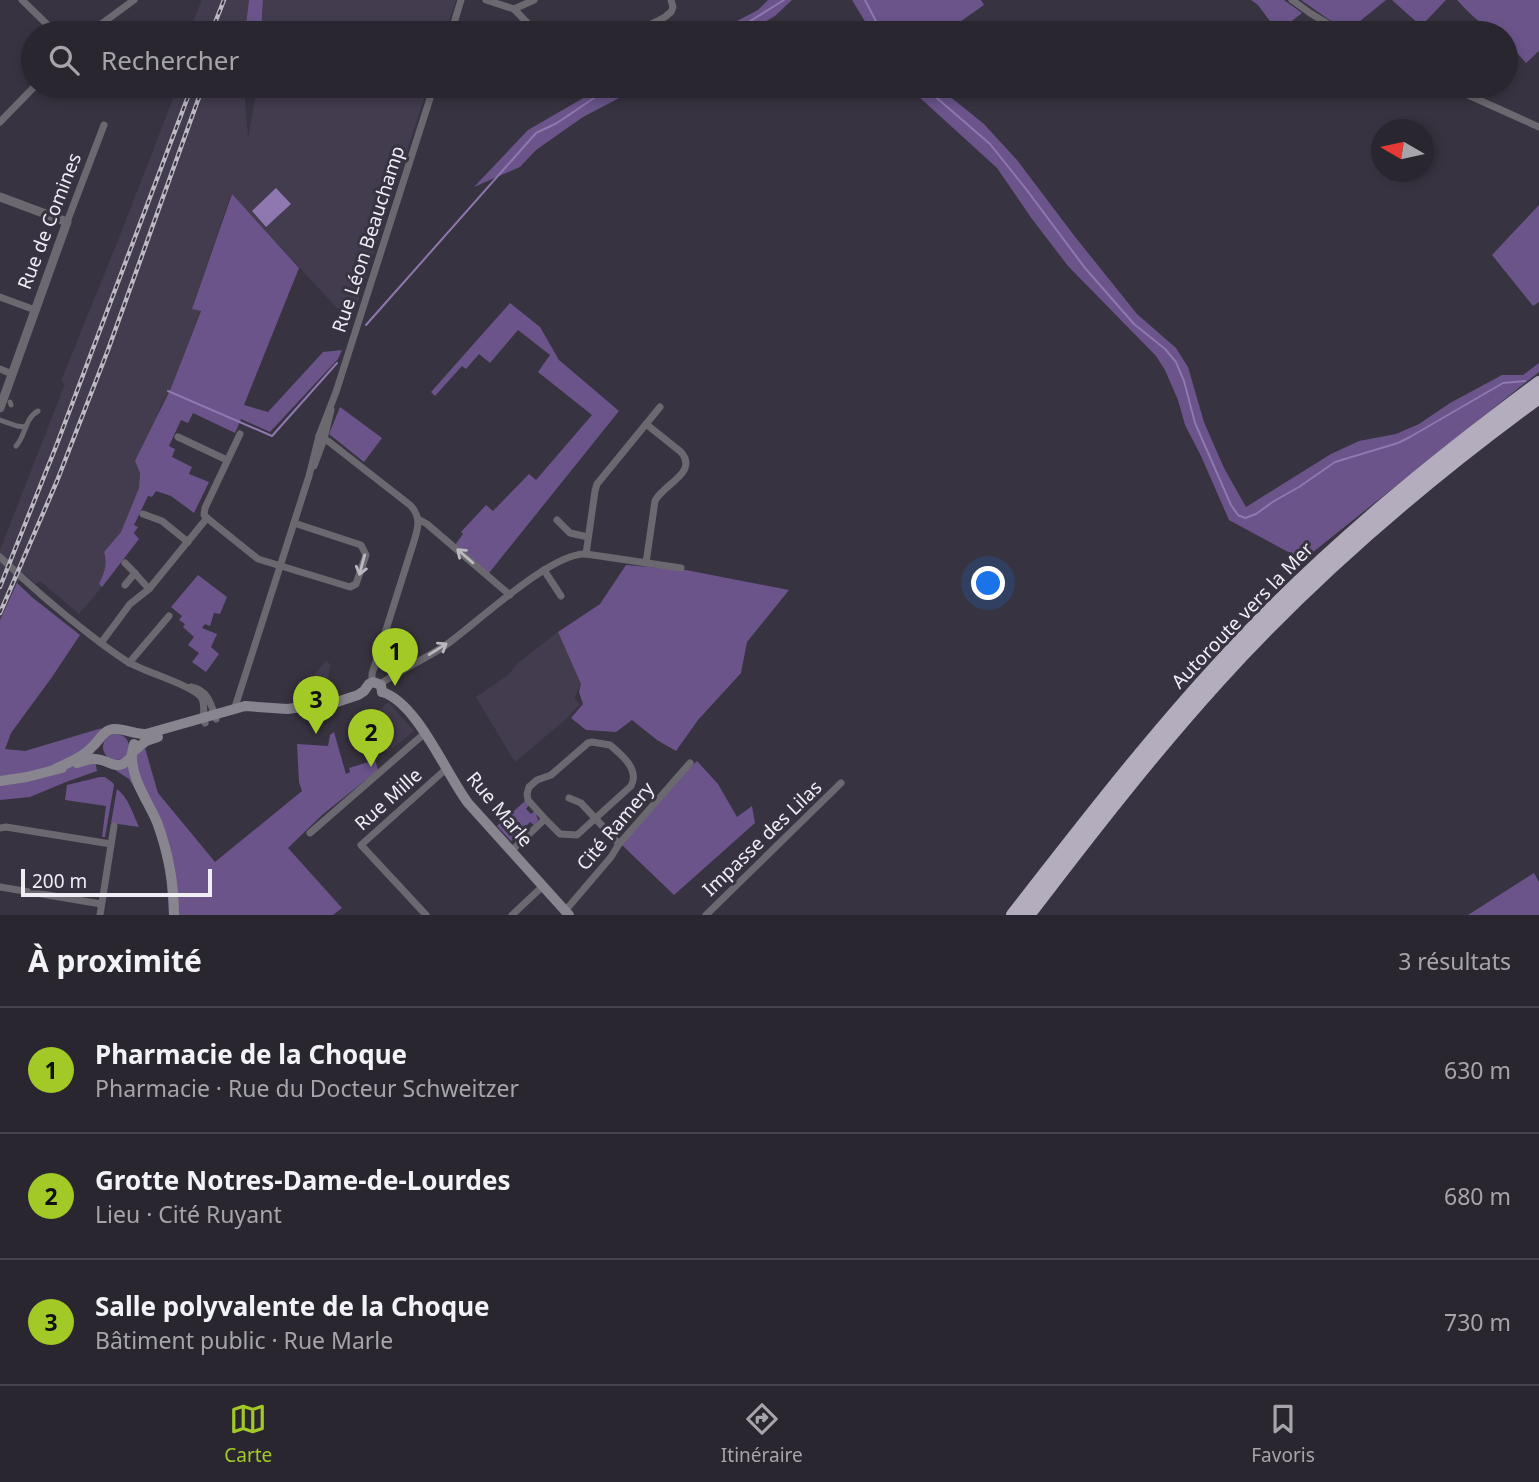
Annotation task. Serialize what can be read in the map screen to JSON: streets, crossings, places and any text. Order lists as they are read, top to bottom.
{
  "streets": {
    "highway": ["Autoroute vers la Mer"],
    "main road": ["Rue Marle"],
    "street": [
      "Rue de Comines",
      "Rue Léon Beauchamp",
      "Rue Mille",
      "Cité Ramery",
      "Impasse des Lilas"
    ]
  },
  "crossings": [
    ["Rue Mille", "Rue Marle"],
    ["Rue Marle", "Cité Ramery"]
  ],
  "scale_bar": "200 m",
  "north": "left",
  "page": {
    "search": "Rechercher",
    "pins": ["1", "3", "2"],
    "scale": "200 m",
    "heading": ["À proximité", "3 résultats"],
    "list": [
      {
        "mark": "1",
        "name": "Pharmacie de la Choque",
        "note": "Pharmacie · Rue du Docteur Schweitzer",
        "value": "630 m"
      },
      {
        "mark": "2",
        "name": "Grotte Notres-Dame-de-Lourdes",
        "note": "Lieu · Cité Ruyant",
        "value": "680 m"
      },
      {
        "mark": "3",
        "name": "Salle polyvalente de la Choque",
        "note": "Bâtiment public · Rue Marle",
        "value": "730 m"
      }
    ],
    "nav": ["Carte", "Itinéraire", "Favoris"]
  }
}
